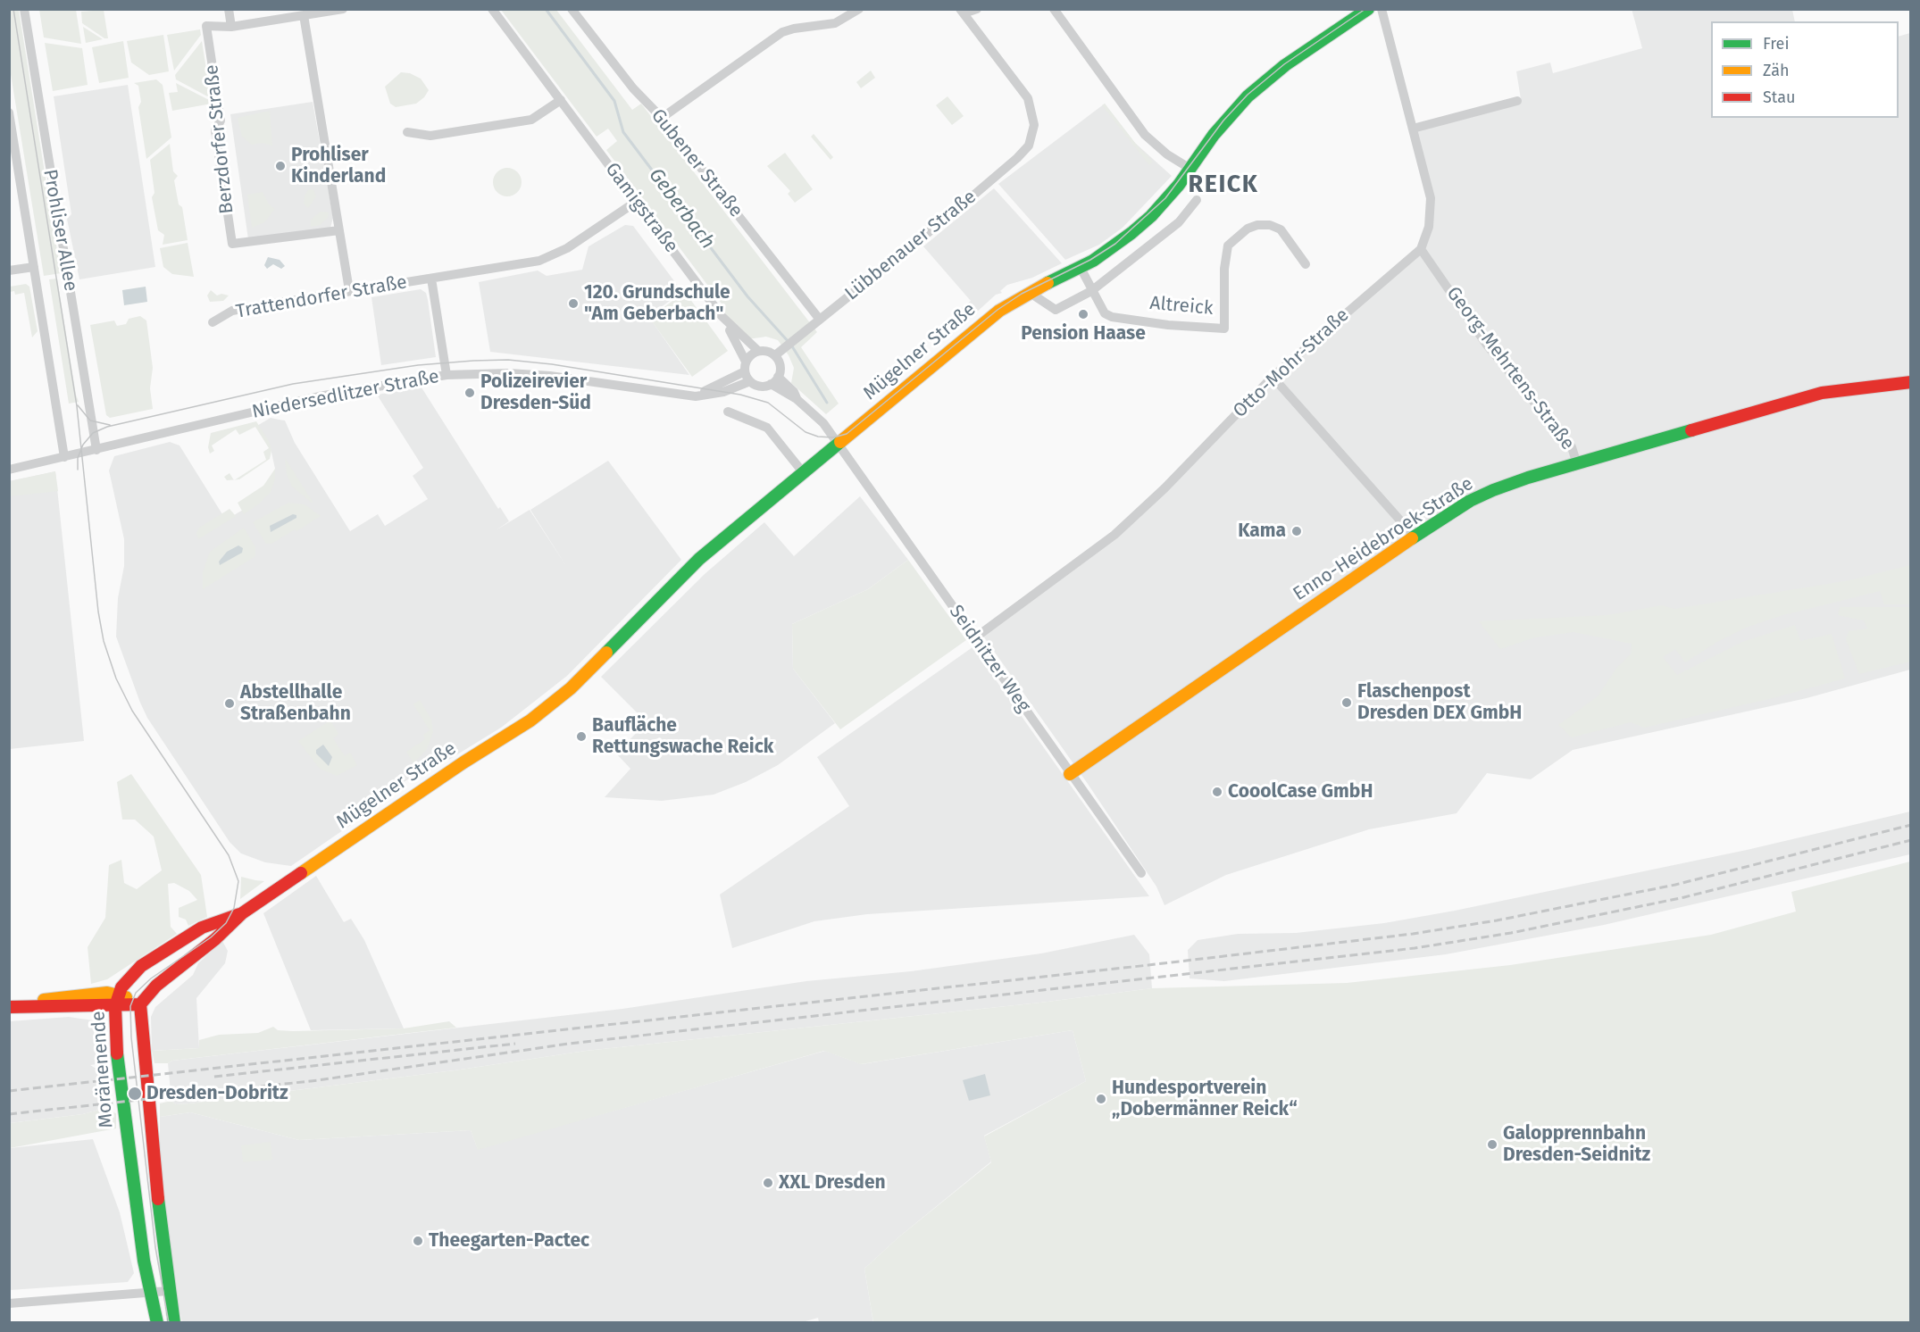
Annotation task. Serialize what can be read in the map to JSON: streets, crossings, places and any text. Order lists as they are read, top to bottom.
{
  "streets": {
    "street": [
      "Berzdorfer Straße",
      "Gubener Straße",
      "Gamigstraße",
      "Prohliser Allee",
      "Lübbenauer Straße",
      "Trattendorfer Straße",
      "Altreick",
      "Mügelner Straße",
      "Otto-Mohr-Straße",
      "Georg-Mehrtens-Straße",
      "Niedersedlitzer Straße",
      "Enno-Heidebroek-Straße",
      "Seidnitzer Weg",
      "Moränenende"
    ]
  },
  "crossings": [
    ["Gubener Straße", "Lübbenauer Straße"],
    ["Gamigstraße", "Lübbenauer Straße"],
    ["Gamigstraße", "Trattendorfer Straße"],
    ["Gamigstraße", "Niedersedlitzer Straße"],
    ["Prohliser Allee", "Niedersedlitzer Straße"],
    ["Lübbenauer Straße", "Niedersedlitzer Straße"],
    ["Trattendorfer Straße", "Niedersedlitzer Straße"],
    ["Mügelner Straße", "Seidnitzer Weg"],
    ["Mügelner Straße", "Moränenende"],
    ["Otto-Mohr-Straße", "Georg-Mehrtens-Straße"],
    ["Otto-Mohr-Straße", "Seidnitzer Weg"],
    ["Georg-Mehrtens-Straße", "Enno-Heidebroek-Straße"],
    ["Enno-Heidebroek-Straße", "Seidnitzer Weg"]
  ],
  "districts": ["REICK"],
  "water": ["Geberbach"],
  "places": [
    "Prohliser Kinderland",
    "120. Grundschule \"Am Geberbach\"",
    "Pension Haase",
    "Polizeirevier Dresden-Süd",
    "Kama",
    "Flaschenpost Dresden DEX GmbH",
    "Abstellhalle Straßenbahn",
    "Baufläche Rettungswache Reick",
    "CooolCase GmbH",
    "Dresden-Dobritz",
    "Hundesportverein „Dobermänner Reick“",
    "Galopprennbahn Dresden-Seidnitz",
    "XXL Dresden",
    "Theegarten-Pactec"
  ],
  "legend": ["Frei", "Zäh", "Stau"]
}
